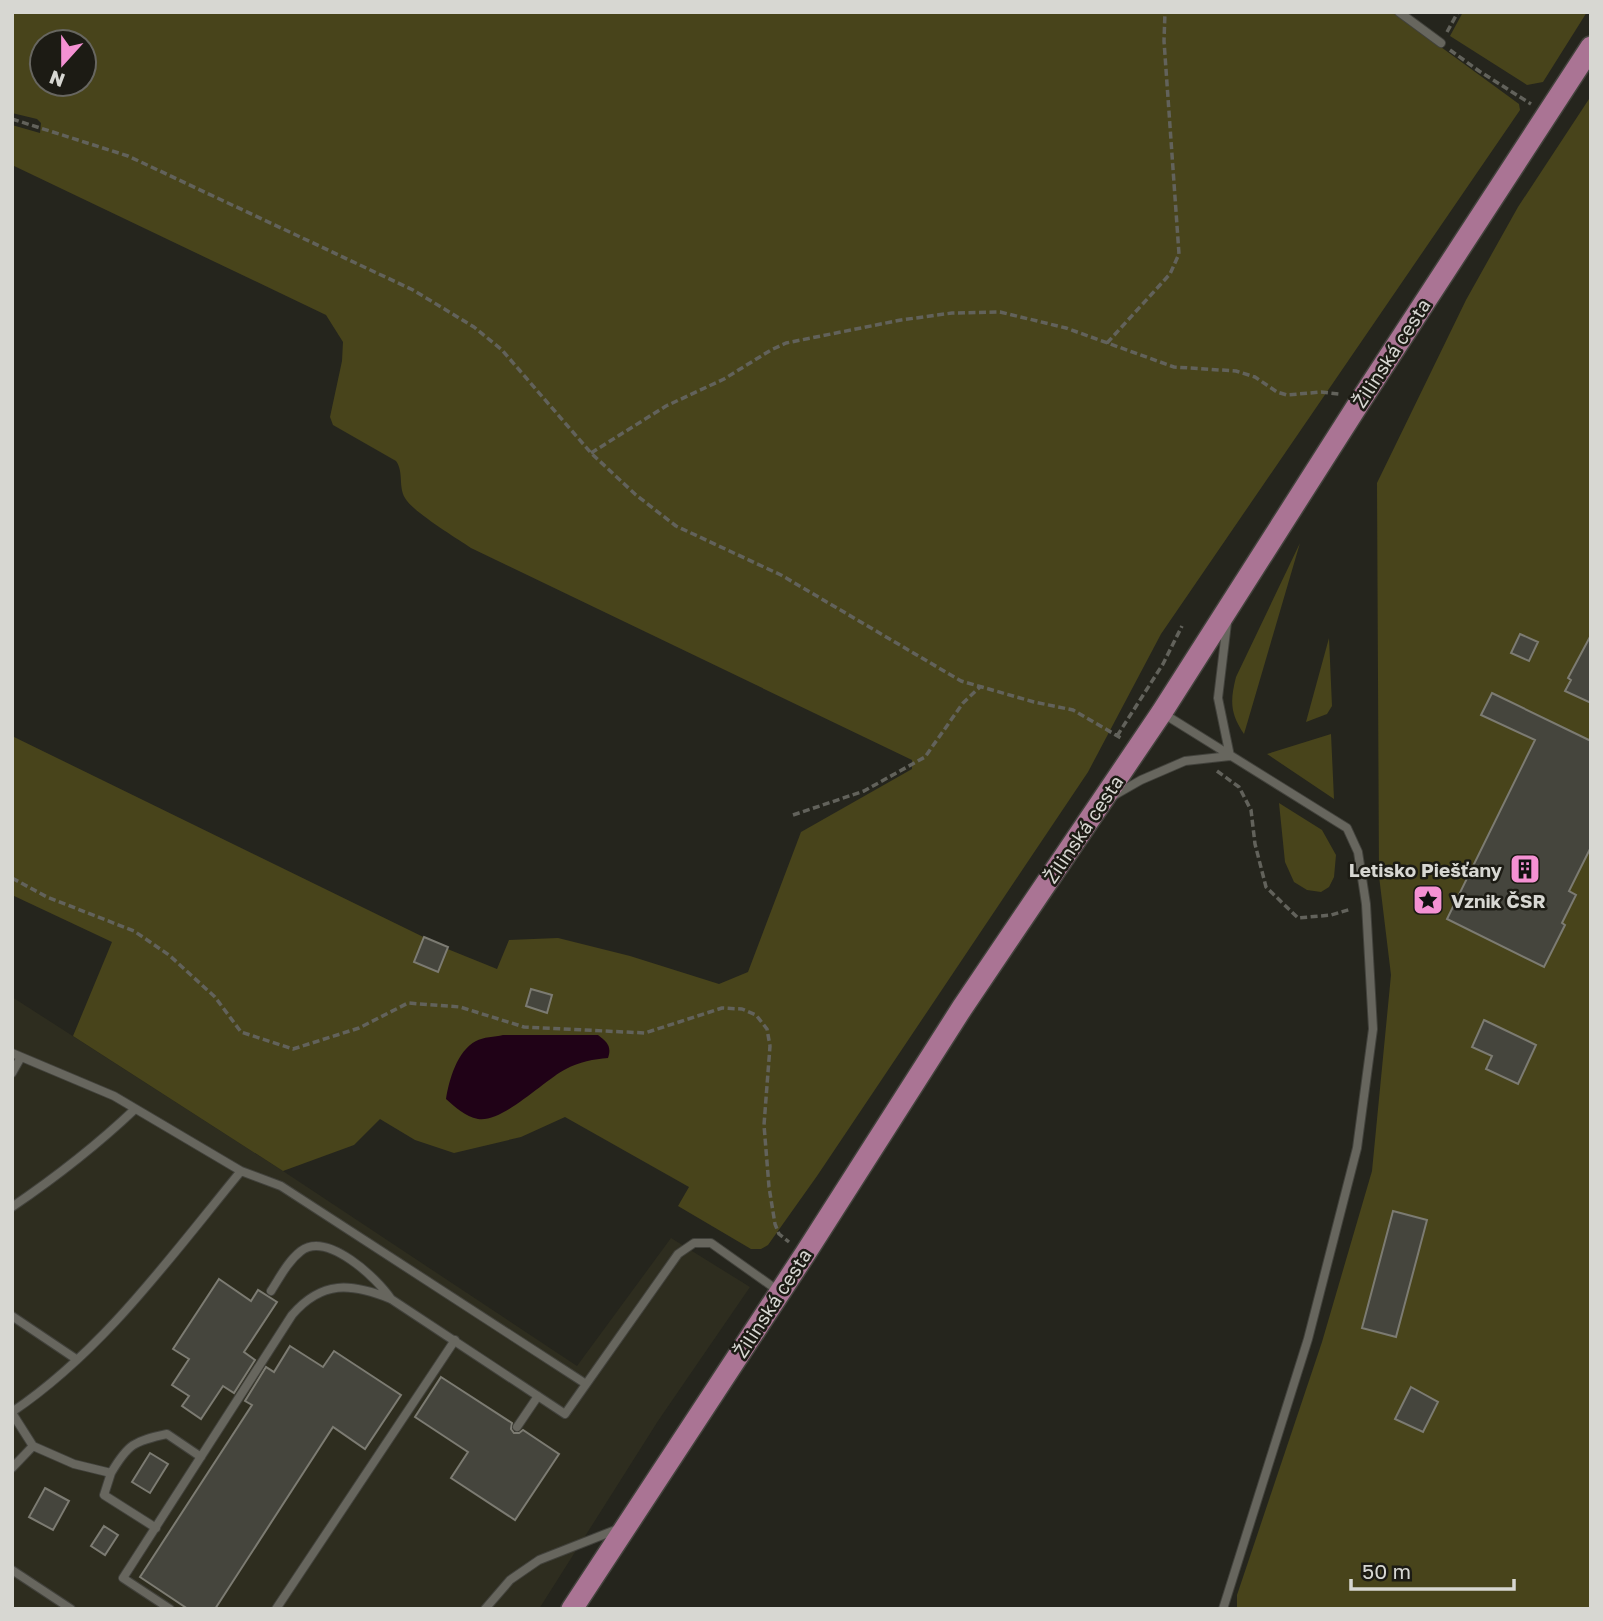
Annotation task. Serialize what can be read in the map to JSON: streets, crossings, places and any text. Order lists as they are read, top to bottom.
{
  "streets": {
    "main road": ["Žilinská cesta"]
  },
  "places": {
    "building": ["Letisko Piešťany"],
    "place": ["Vznik ČSR"]
  },
  "scale_bar": "50 m",
  "north": "bottom"
}
